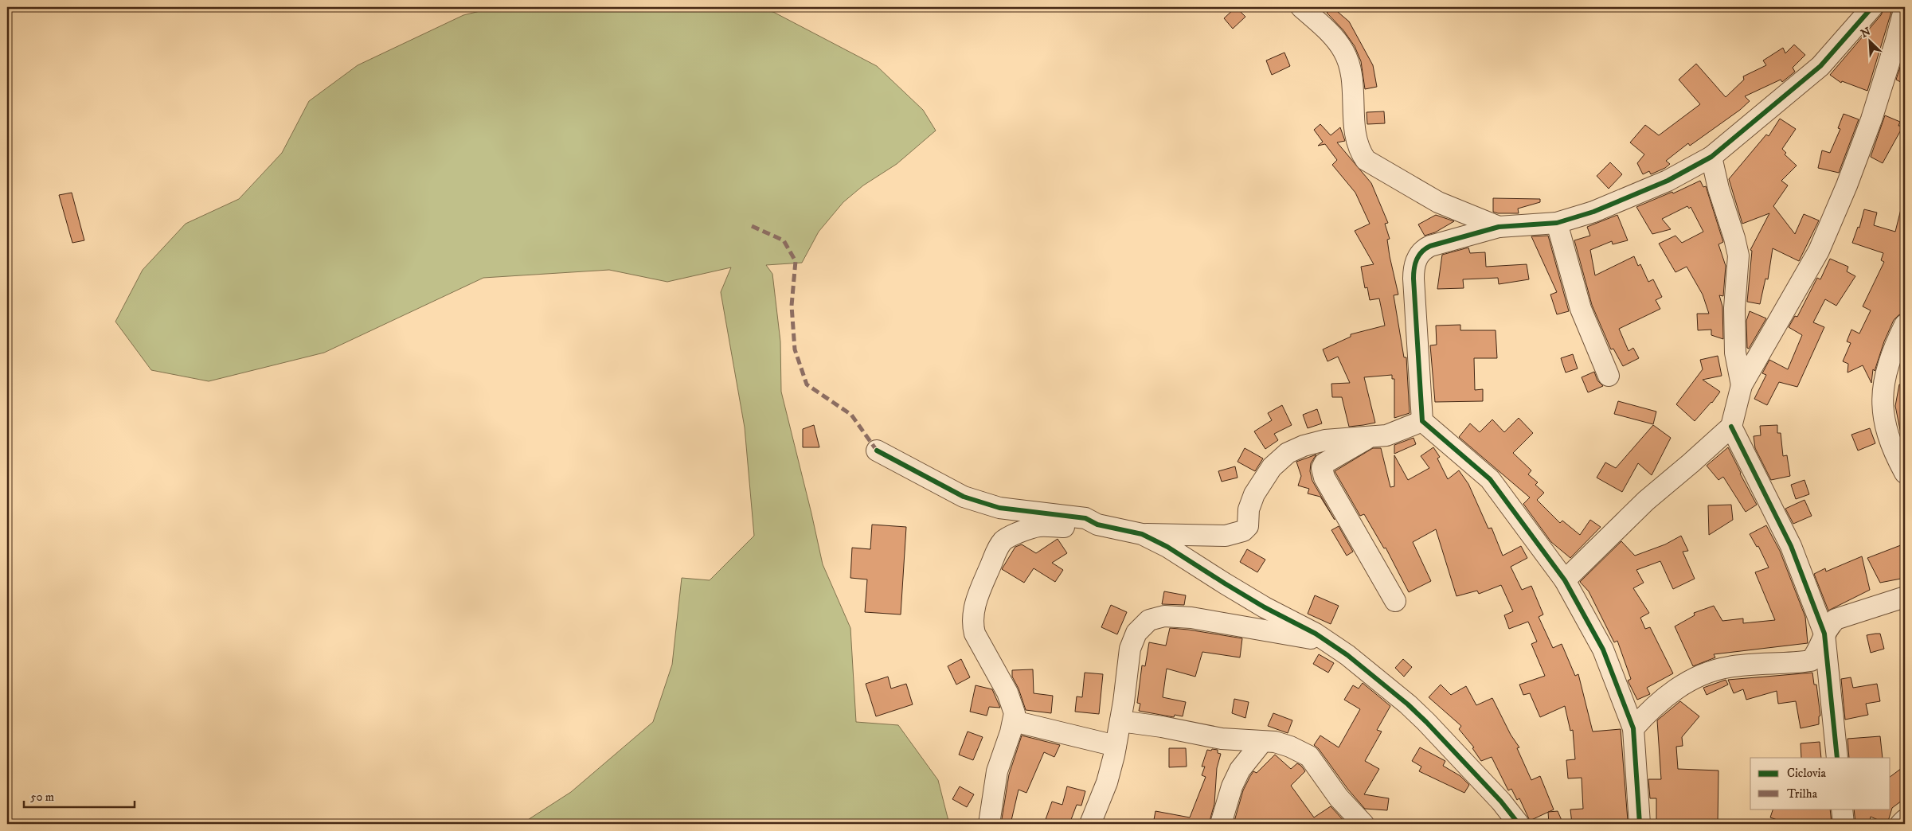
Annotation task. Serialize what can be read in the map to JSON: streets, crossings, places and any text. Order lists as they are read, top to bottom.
{
  "legend": ["Ciclovia", "Trilha"],
  "scale_bar": "50 m",
  "north": "top left"
}
